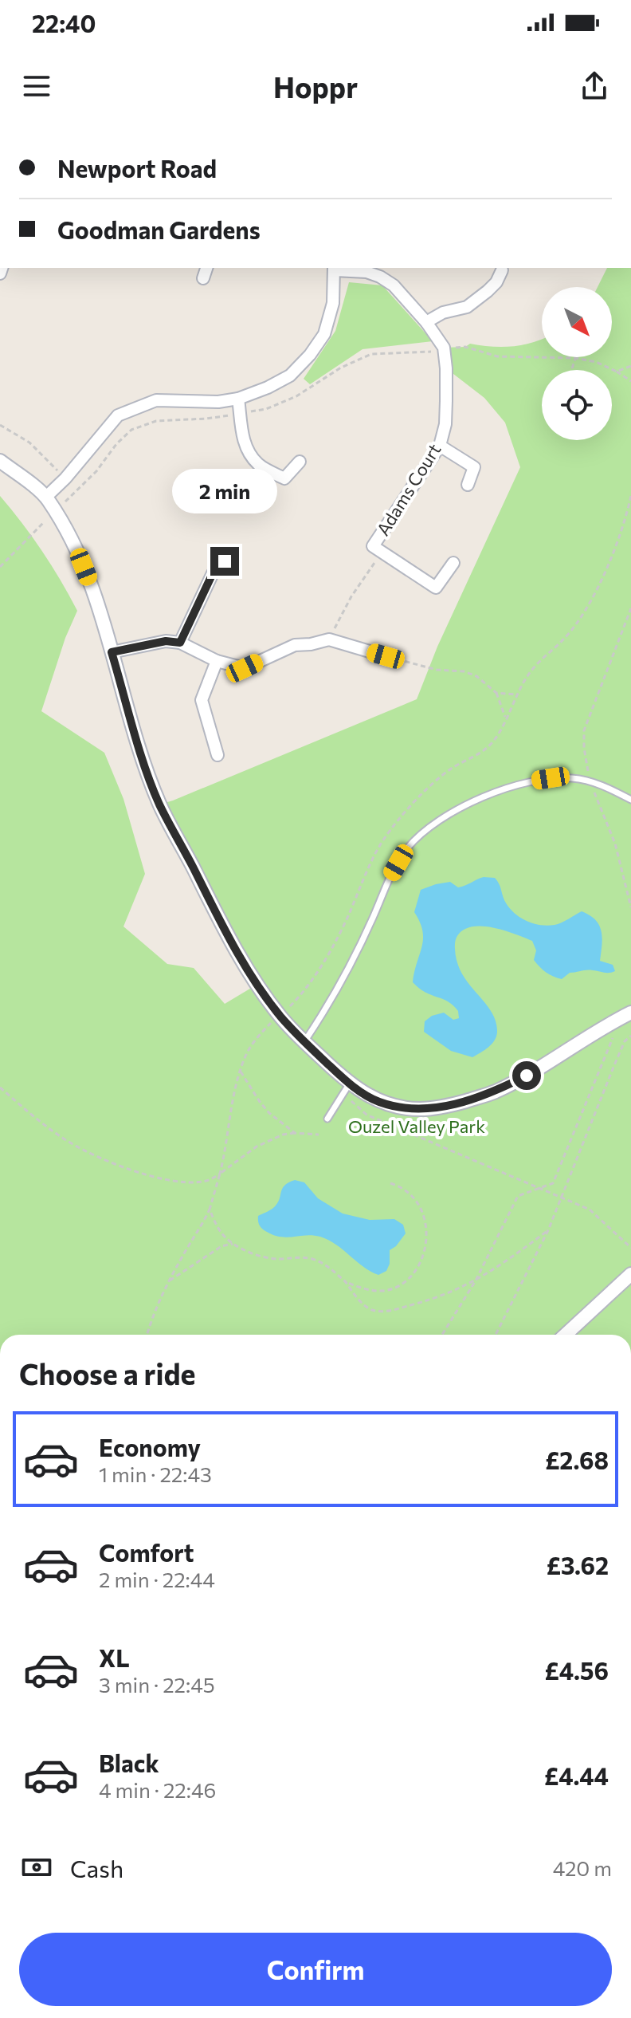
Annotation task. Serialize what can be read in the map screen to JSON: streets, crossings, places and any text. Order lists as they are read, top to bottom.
{
  "streets": {
    "street": ["Adams Court"]
  },
  "parks": ["Ouzel Valley Park"],
  "north": "bottom right",
  "page": {
    "status": "22:40",
    "header": "Hoppr",
    "banner": ["Newport Road", "Goodman Gardens"],
    "bubble": "2 min",
    "heading": "Choose a ride",
    "list": [
      {
        "name": "Economy",
        "note": "1 min · 22:43",
        "value": "£2.68"
      },
      {
        "name": "Comfort",
        "note": "2 min · 22:44",
        "value": "£3.62"
      },
      {
        "name": "XL",
        "note": "3 min · 22:45",
        "value": "£4.56"
      },
      {
        "name": "Black",
        "note": "4 min · 22:46",
        "value": "£4.44"
      }
    ],
    "pay": ["Cash", "420 m"],
    "buttons": "Confirm"
  }
}
